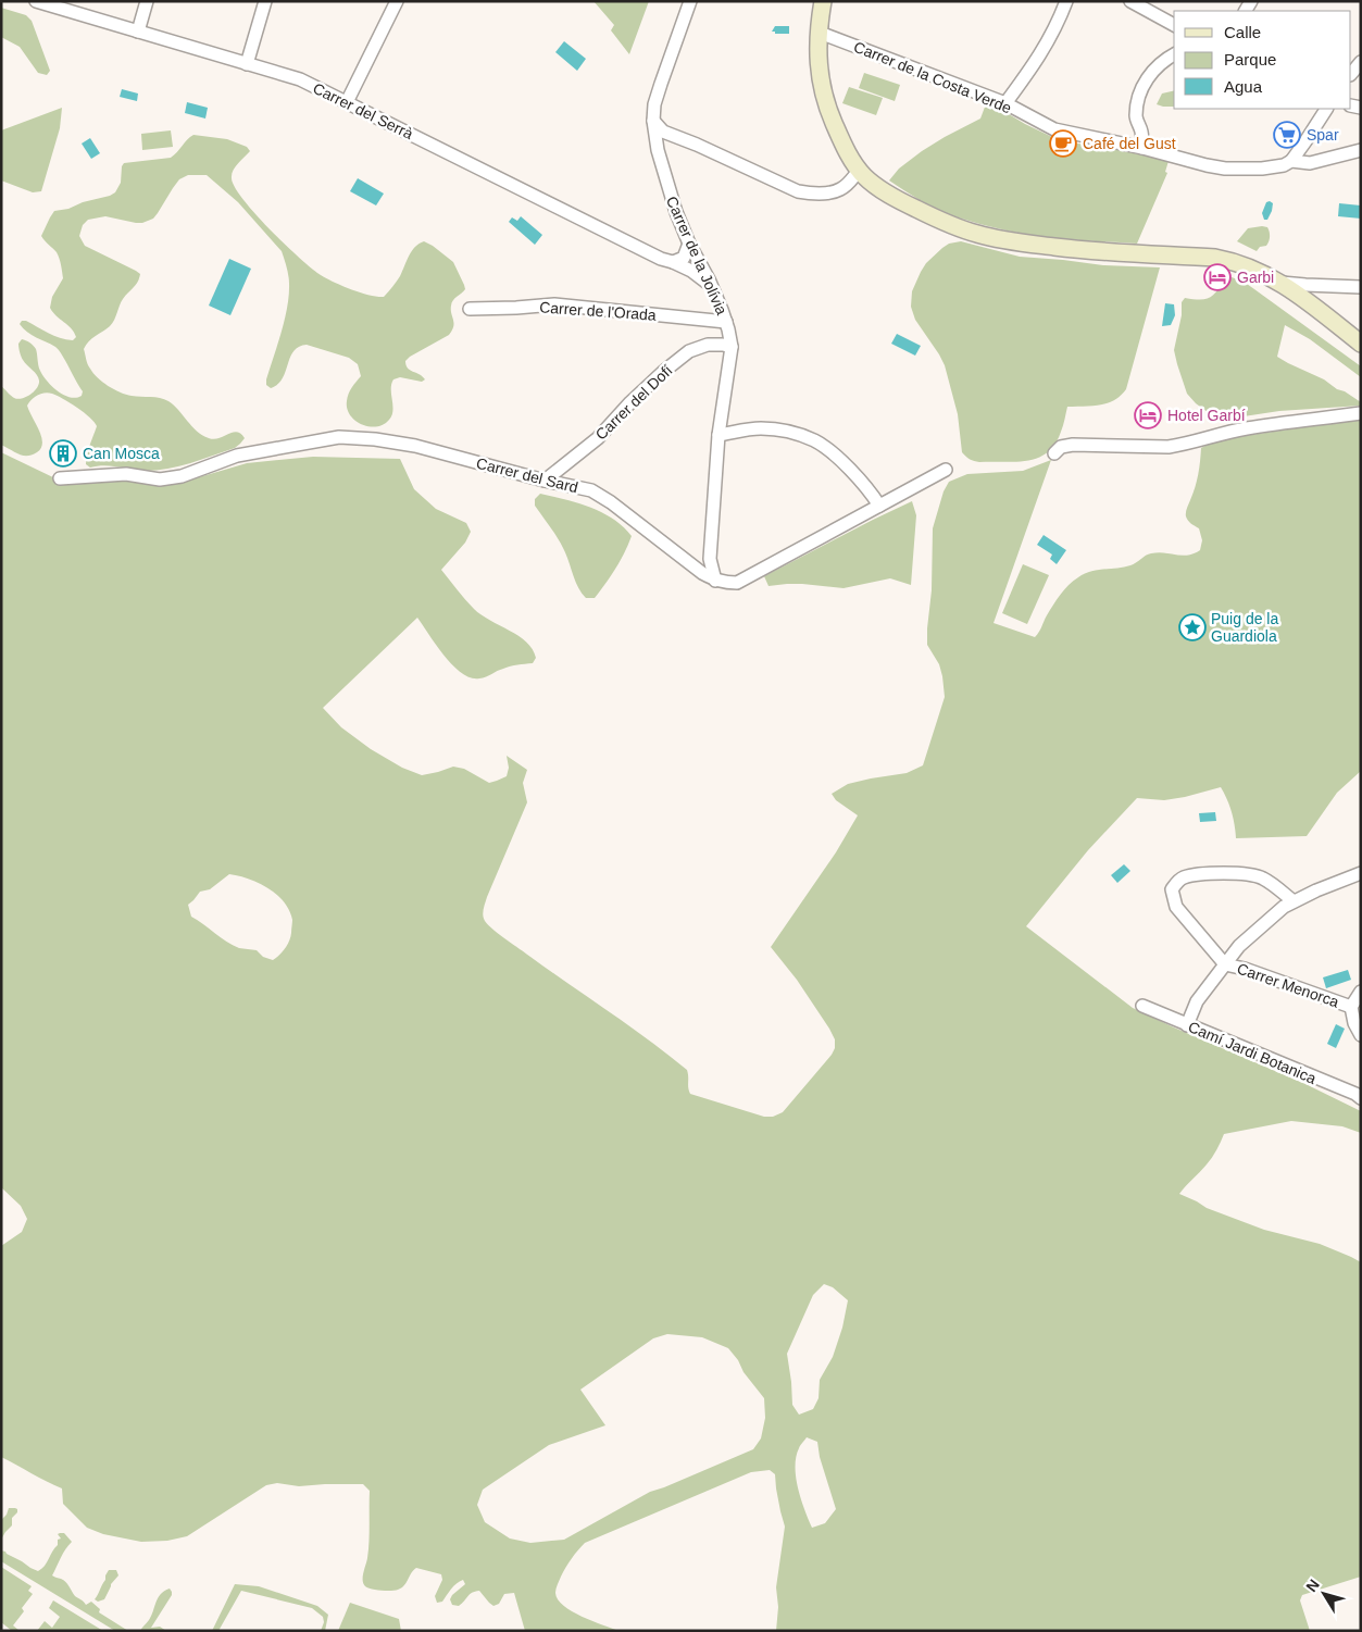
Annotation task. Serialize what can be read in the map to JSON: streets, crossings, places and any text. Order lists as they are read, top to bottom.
{
  "streets": {
    "street": [
      "Carrer de la Costa Verde",
      "Carrer del Serrà",
      "Carrer de la Jolívia",
      "Carrer de l'Orada",
      "Carrer del Dofí",
      "Carrer del Sard",
      "Carrer Menorca",
      "Camí Jardi Botanica"
    ]
  },
  "crossings": [
    ["Carrer del Serrà", "Carrer de la Jolívia"],
    ["Carrer de la Jolívia", "Carrer de l'Orada"],
    ["Carrer de la Jolívia", "Carrer del Dofí"],
    ["Carrer de la Jolívia", "Carrer del Sard"],
    ["Carrer del Dofí", "Carrer del Sard"]
  ],
  "places": {
    "supermarket": ["Spar"],
    "cafe": ["Café del Gust"],
    "hotel": ["Garbi", "Hotel Garbí"],
    "building": ["Can Mosca"],
    "place": ["Puig de la Guardiola"]
  },
  "legend": ["Calle", "Parque", "Agua"],
  "north": "top left"
}
